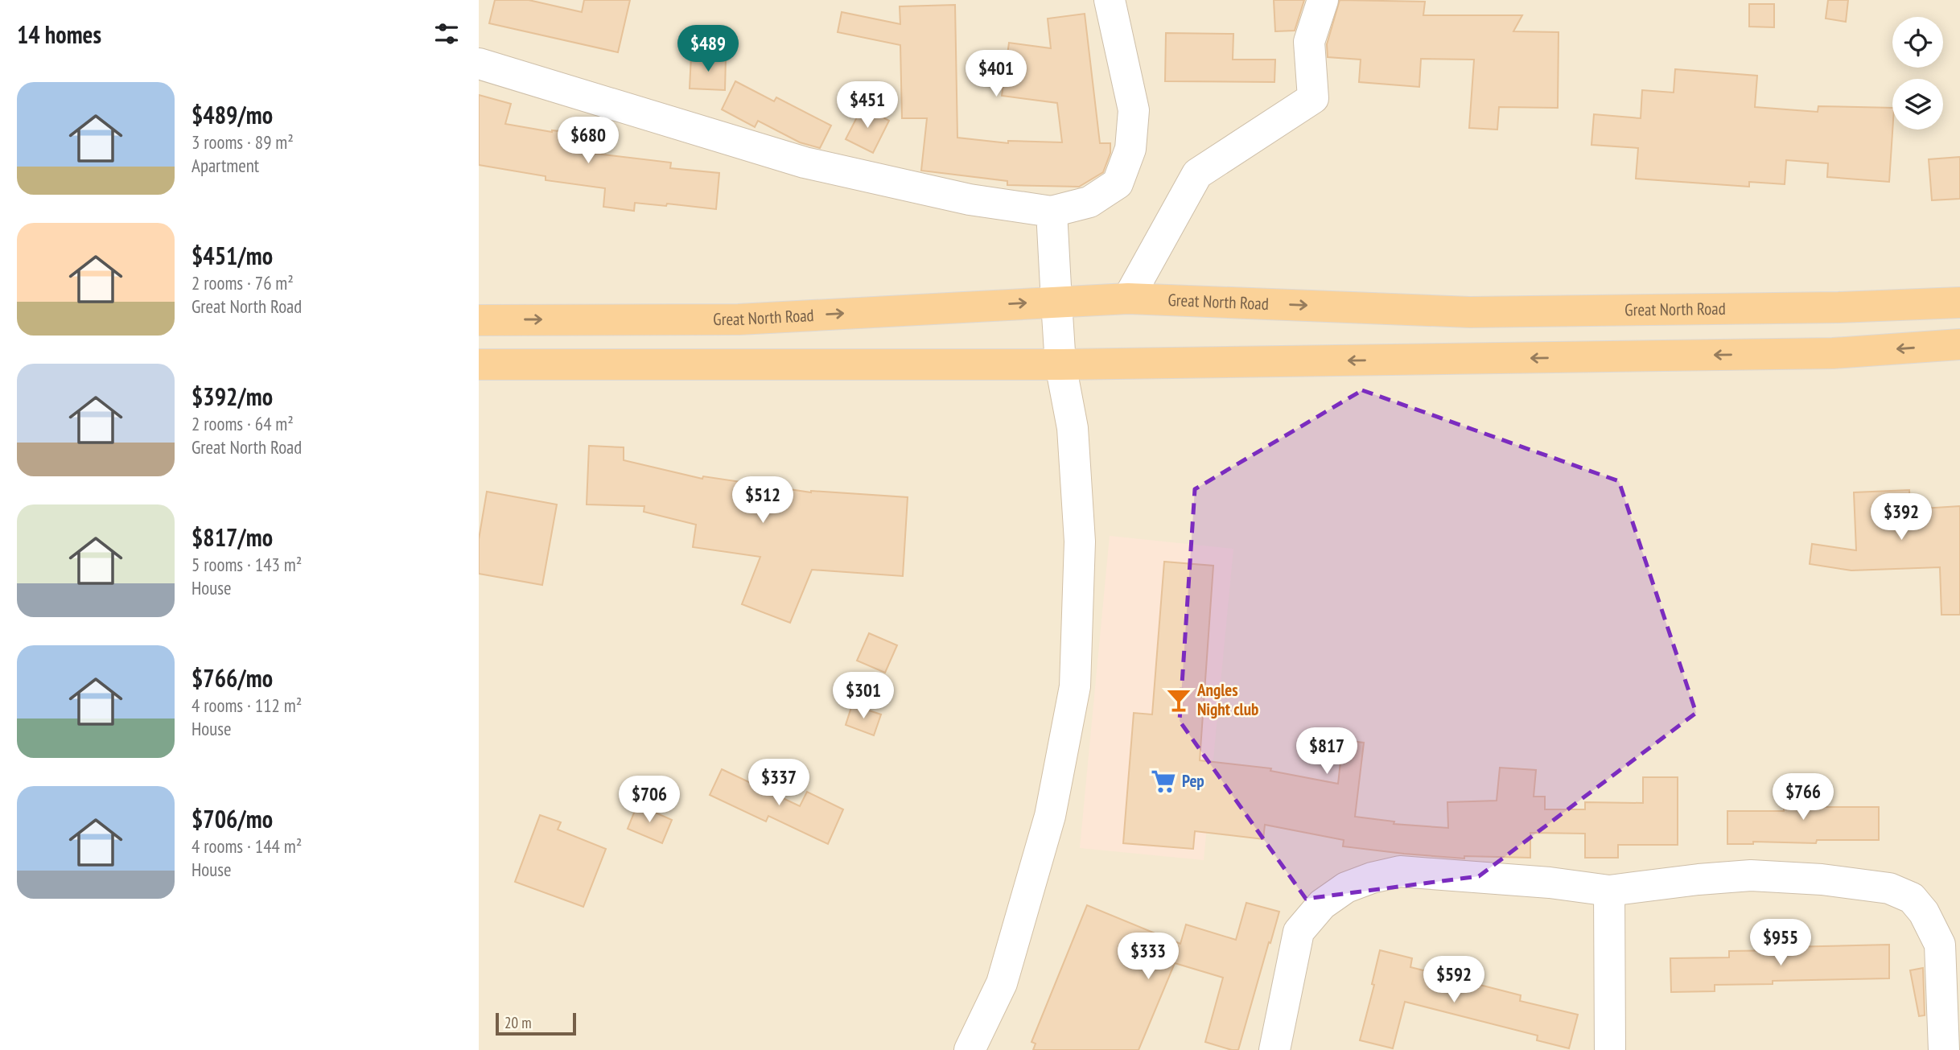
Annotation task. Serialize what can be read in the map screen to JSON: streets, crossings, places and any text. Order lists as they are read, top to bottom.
{
  "streets": {
    "highway": ["Great North Road"]
  },
  "places": {
    "bar": ["Angles Night club"],
    "supermarket": ["Pep"]
  },
  "scale_bar": "20 m",
  "page": {
    "heading": "14 homes",
    "price": [
      "$489",
      "$401",
      "$451",
      "$680",
      "$512",
      "$392",
      "$301",
      "$817",
      "$337",
      "$766",
      "$706",
      "$955",
      "$333",
      "$592"
    ],
    "list": [
      {
        "name": "$489/mo",
        "note": "3 rooms · 89 m² · Apartment"
      },
      {
        "name": "$451/mo",
        "note": "2 rooms · 76 m² · Great North Road"
      },
      {
        "name": "$392/mo",
        "note": "2 rooms · 64 m² · Great North Road"
      },
      {
        "name": "$817/mo",
        "note": "5 rooms · 143 m² · House"
      },
      {
        "name": "$766/mo",
        "note": "4 rooms · 112 m² · House"
      },
      {
        "name": "$706/mo",
        "note": "4 rooms · 144 m² · House"
      }
    ],
    "scale": "20 m"
  }
}
